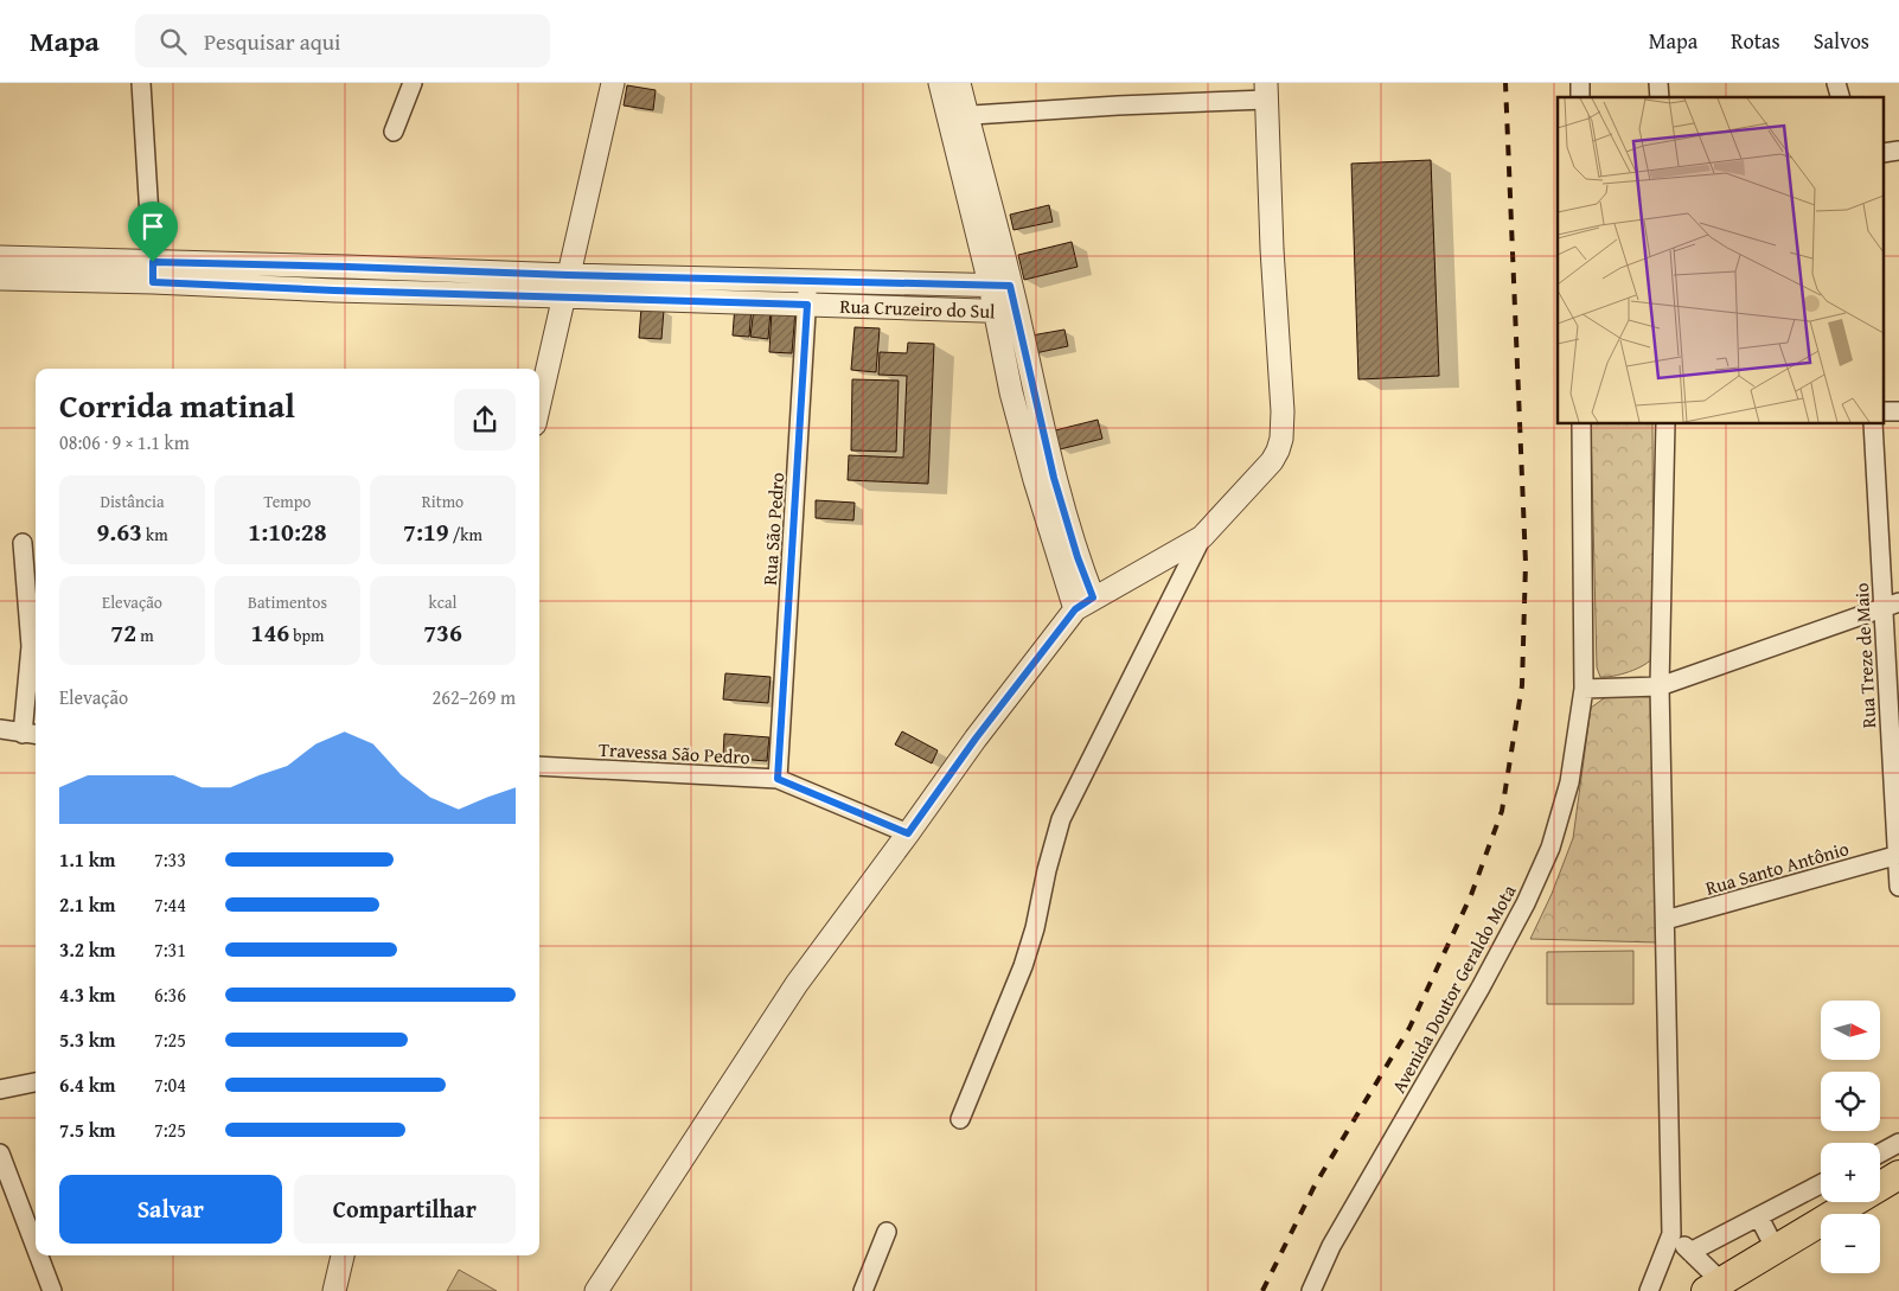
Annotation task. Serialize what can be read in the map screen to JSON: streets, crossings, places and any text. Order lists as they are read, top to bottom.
{
  "streets": {
    "street": [
      "Rua Cruzeiro do Sul",
      "Rua São Pedro",
      "Rua Treze de Maio",
      "Travessa São Pedro",
      "Rua Santo Antônio",
      "Avenida Doutor Geraldo Mota"
    ]
  },
  "crossings": [
    ["Rua Cruzeiro do Sul", "Rua São Pedro"],
    ["Rua São Pedro", "Travessa São Pedro"],
    ["Rua Treze de Maio", "Rua Santo Antônio"]
  ],
  "north": "right",
  "page": {
    "header": "Mapa",
    "search": "Pesquisar aqui",
    "nav": ["Mapa", "Rotas", "Salvos"],
    "heading": ["Corrida matinal", "08:06 · 9 × 1.1 km"],
    "stats": [
      ["Distância", "9.63 km"],
      ["Tempo", "1:10:28"],
      ["Ritmo", "7:19 /km"],
      ["Elevação", "72 m"],
      ["Batimentos", "146 bpm"],
      ["kcal", "736"]
    ],
    "chart": ["Elevação", "262–269 m"],
    "list": [
      {
        "name": "1.1 km",
        "note": "7:33"
      },
      {
        "name": "2.1 km",
        "note": "7:44"
      },
      {
        "name": "3.2 km",
        "note": "7:31"
      },
      {
        "name": "4.3 km",
        "note": "6:36"
      },
      {
        "name": "5.3 km",
        "note": "7:25"
      },
      {
        "name": "6.4 km",
        "note": "7:04"
      },
      {
        "name": "7.5 km",
        "note": "7:25"
      }
    ],
    "map_buttons": ["+", "−"],
    "buttons": ["Salvar", "Compartilhar"]
  }
}
